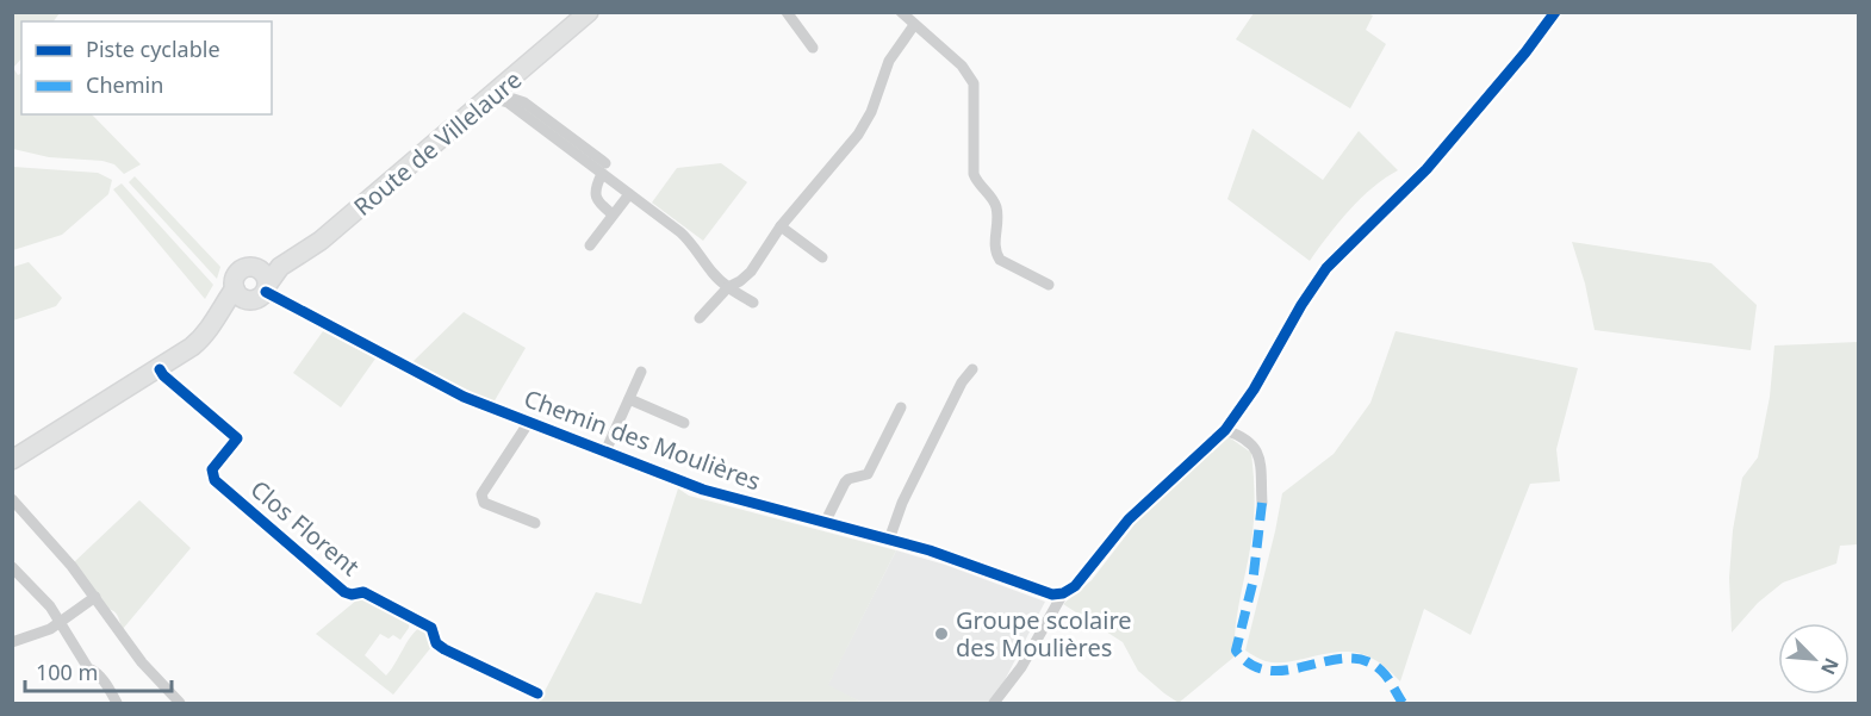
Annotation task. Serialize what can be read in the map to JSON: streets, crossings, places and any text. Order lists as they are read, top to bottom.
{
  "streets": {
    "main road": ["Route de Villelaure"],
    "street": ["Chemin des Moulières", "Clos Florent"]
  },
  "crossings": [
    ["Route de Villelaure", "Chemin des Moulières"]
  ],
  "places": ["Groupe scolaire des Moulières"],
  "legend": ["Piste cyclable", "Chemin"],
  "scale_bar": "100 m",
  "north": "bottom right"
}
